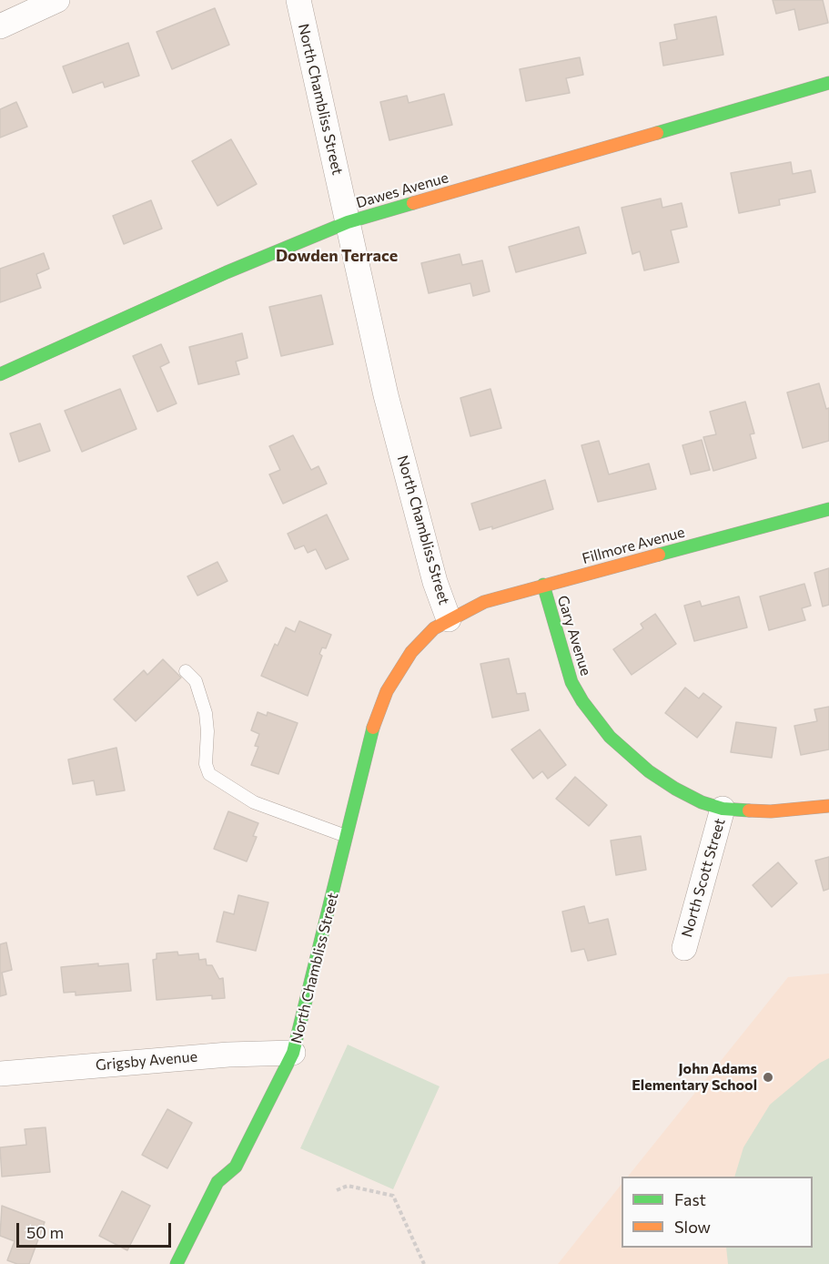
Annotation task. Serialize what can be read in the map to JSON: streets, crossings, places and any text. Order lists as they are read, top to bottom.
{
  "streets": {
    "street": [
      "North Chambliss Street",
      "Dawes Avenue",
      "Fillmore Avenue",
      "Gary Avenue",
      "North Scott Street",
      "Grigsby Avenue"
    ]
  },
  "crossings": [
    ["North Chambliss Street", "Dawes Avenue"],
    ["North Chambliss Street", "Fillmore Avenue"],
    ["North Chambliss Street", "Grigsby Avenue"],
    ["Fillmore Avenue", "Gary Avenue"],
    ["Gary Avenue", "North Scott Street"]
  ],
  "districts": ["Dowden Terrace"],
  "places": ["John Adams Elementary School"],
  "legend": ["Fast", "Slow"],
  "scale_bar": "50 m"
}
